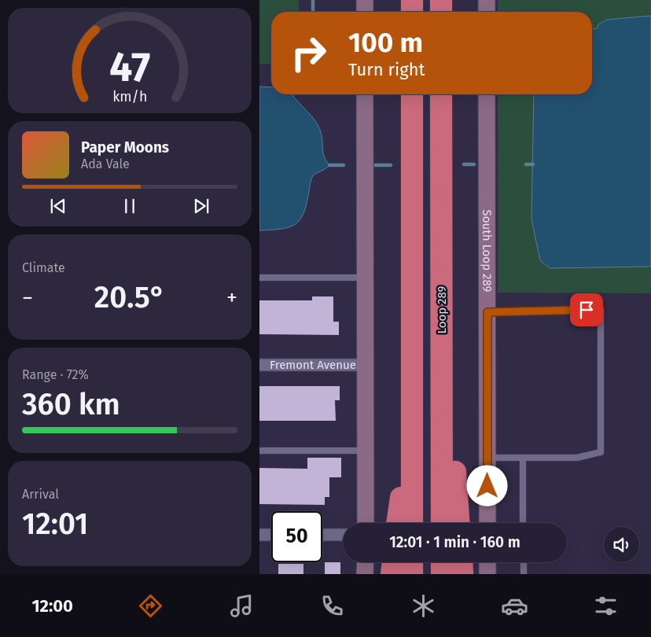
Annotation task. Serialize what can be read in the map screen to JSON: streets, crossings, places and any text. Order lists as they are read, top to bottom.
{
  "streets": {
    "highway": ["Loop 289"],
    "main road": ["South Loop 289"],
    "street": ["Fremont Avenue"]
  },
  "page": {
    "turn": ["100 m", "Turn right"],
    "song": ["Paper Moons", "Ada Vale"],
    "tile": [
      "Climate",
      ["Range · 72%", "360 km"],
      ["Arrival", "12:01"]
    ],
    "heat": ["−", "20.5°", "+"],
    "limit": "50",
    "trip": "12:01 · 1 min · 160 m",
    "tabs": "12:00",
    "gauge": ["47", "km/h"]
  }
}
